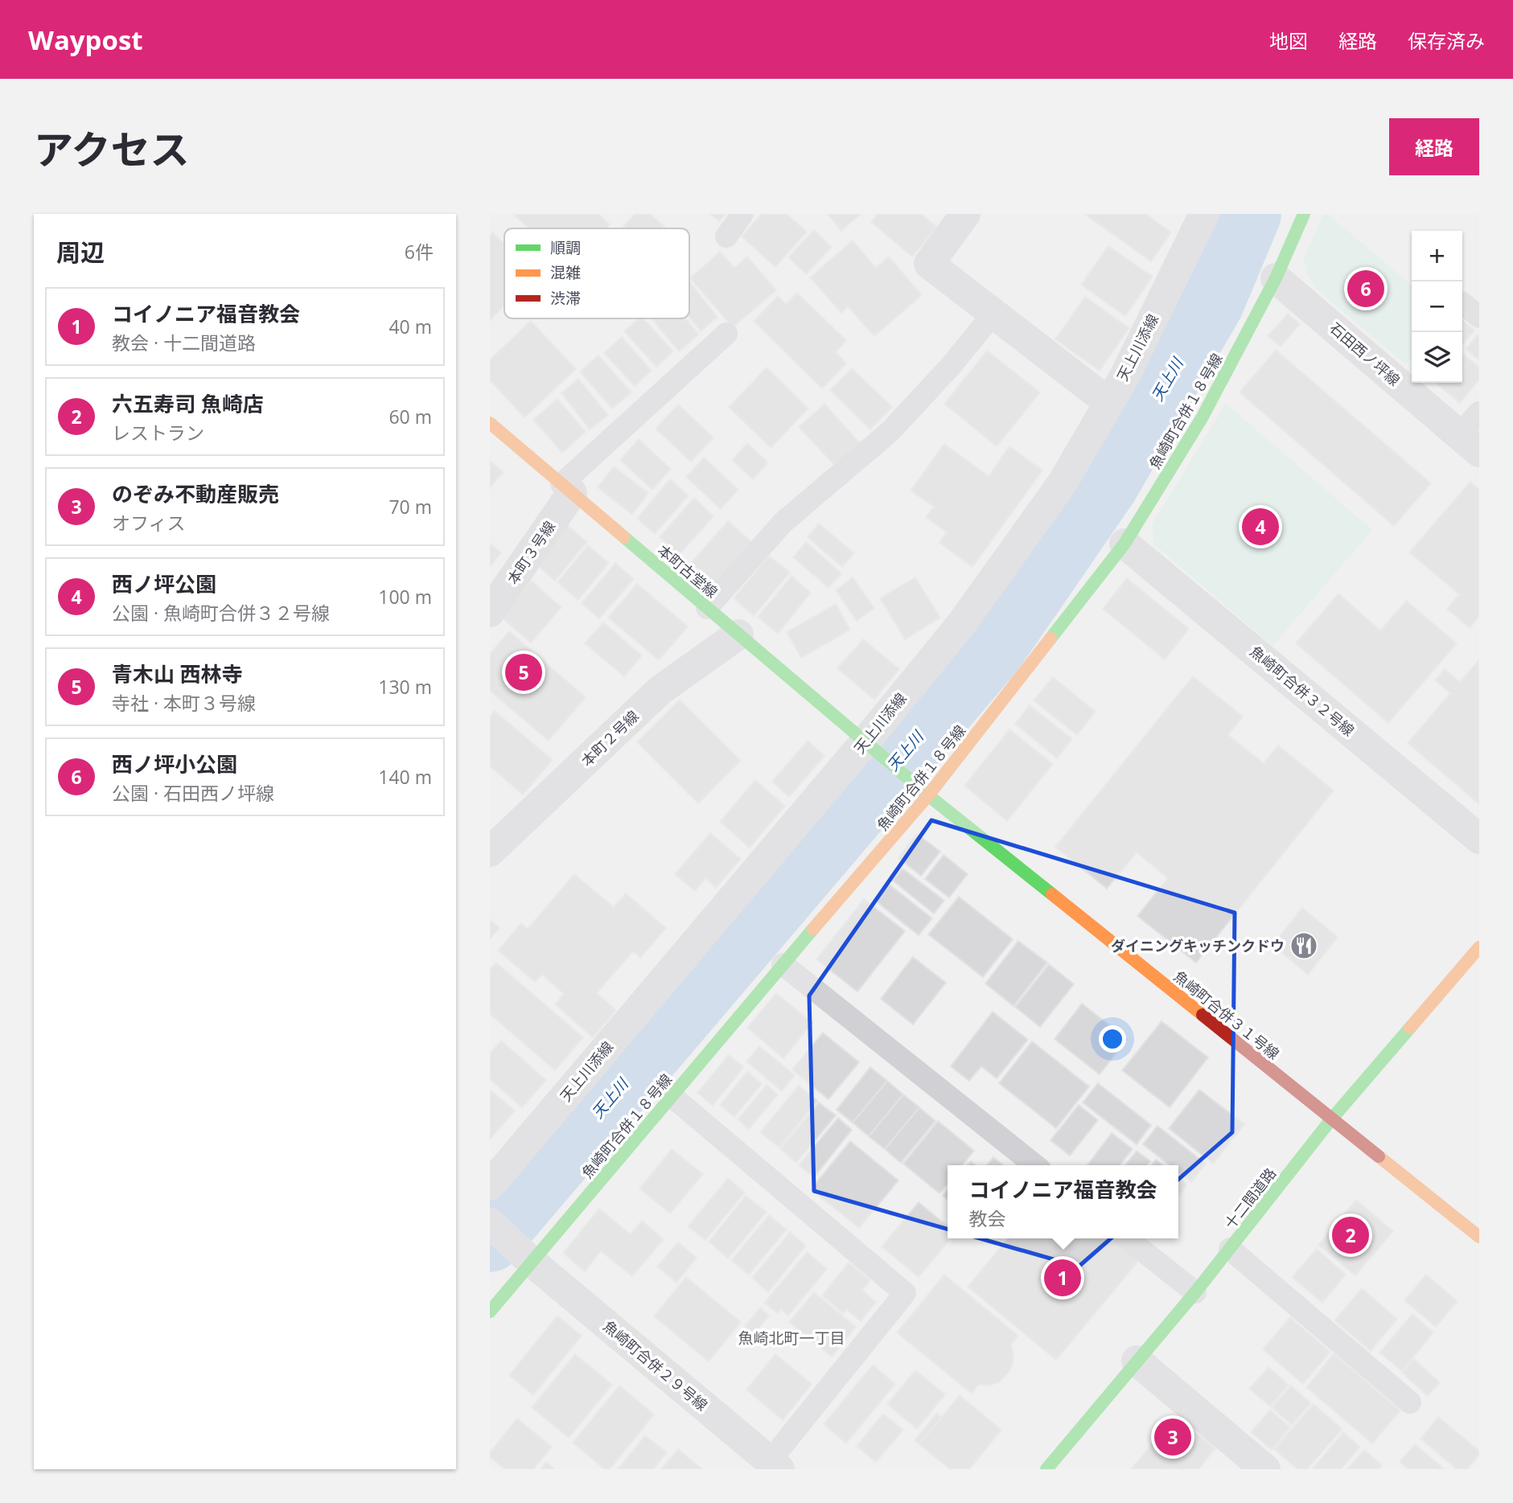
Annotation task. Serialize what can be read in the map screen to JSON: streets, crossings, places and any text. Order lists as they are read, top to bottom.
{
  "streets": {
    "street": [
      "天上川添線",
      "石田西ノ坪線",
      "魚崎町合併１８号線",
      "本町３号線",
      "本町古堂線",
      "魚崎町合併３２号線",
      "本町２号線",
      "魚崎町合併３１号線",
      "十二間道路",
      "魚崎町合併２９号線"
    ]
  },
  "crossings": [
    ["天上川添線", "本町古堂線"],
    ["天上川添線", "魚崎町合併３１号線"],
    ["石田西ノ坪線", "魚崎町合併１８号線"],
    ["魚崎町合併１８号線", "魚崎町合併３２号線"],
    ["魚崎町合併１８号線", "魚崎町合併３１号線"],
    ["魚崎町合併１８号線", "魚崎町合併２９号線"],
    ["本町３号線", "本町古堂線"],
    ["本町古堂線", "本町２号線"],
    ["本町古堂線", "魚崎町合併３１号線"],
    ["魚崎町合併３１号線", "十二間道路"]
  ],
  "districts": ["魚崎北町一丁目"],
  "water": ["天上川"],
  "places": {
    "restaurant": ["ダイニングキッチンクドウ"]
  },
  "legend": ["順調", "混雑", "渋滞"],
  "page": {
    "header": "Waypost",
    "nav": ["地図", "経路", "保存済み"],
    "title": "アクセス",
    "buttons": "経路",
    "heading": ["周辺", "6件"],
    "map_buttons": ["+", "−"],
    "pins": [
      "6",
      "4",
      "5",
      "2",
      "1",
      "3"
    ],
    "list": [
      {
        "mark": "1",
        "name": "コイノニア福音教会",
        "note": "教会 · 十二間道路",
        "value": "40 m"
      },
      {
        "mark": "2",
        "name": "六五寿司 魚崎店",
        "note": "レストラン",
        "value": "60 m"
      },
      {
        "mark": "3",
        "name": "のぞみ不動産販売",
        "note": "オフィス",
        "value": "70 m"
      },
      {
        "mark": "4",
        "name": "西ノ坪公園",
        "note": "公園 · 魚崎町合併３２号線",
        "value": "100 m"
      },
      {
        "mark": "5",
        "name": "青木山 西林寺",
        "note": "寺社 · 本町３号線",
        "value": "130 m"
      },
      {
        "mark": "6",
        "name": "西ノ坪小公園",
        "note": "公園 · 石田西ノ坪線",
        "value": "140 m"
      }
    ],
    "popup": ["コイノニア福音教会", "教会"]
  }
}
